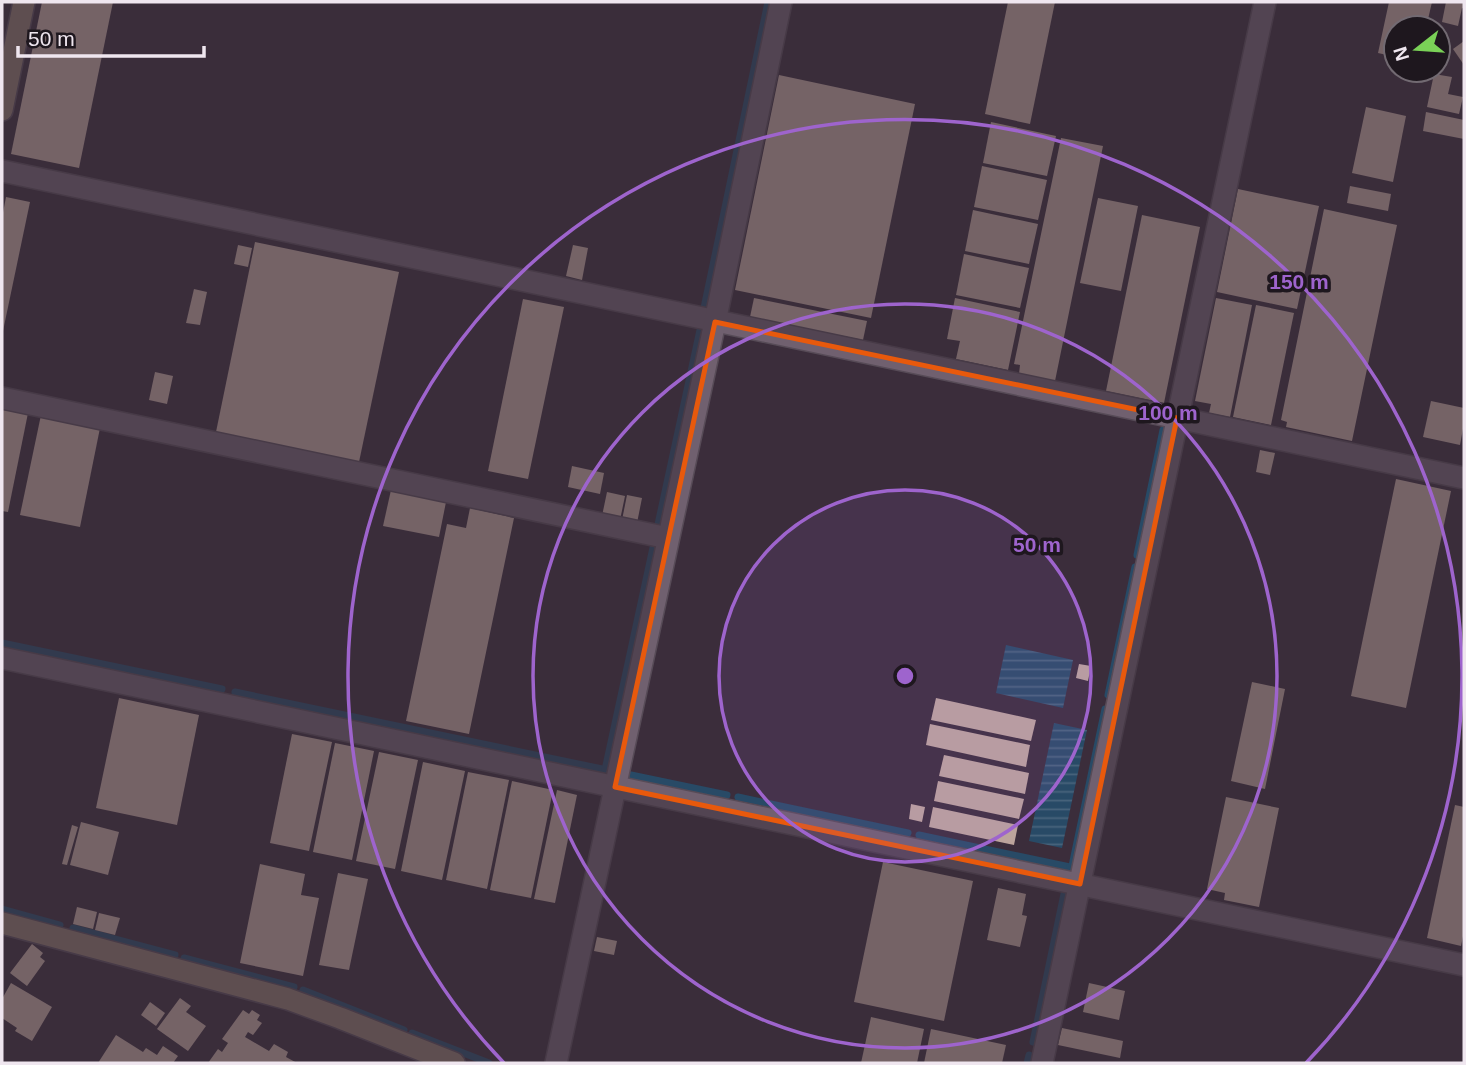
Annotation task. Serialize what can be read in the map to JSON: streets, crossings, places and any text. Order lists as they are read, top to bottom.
{
  "scale_bar": "50 m",
  "north": "left",
  "rings": ["150 m", "100 m", "50 m"]
}
